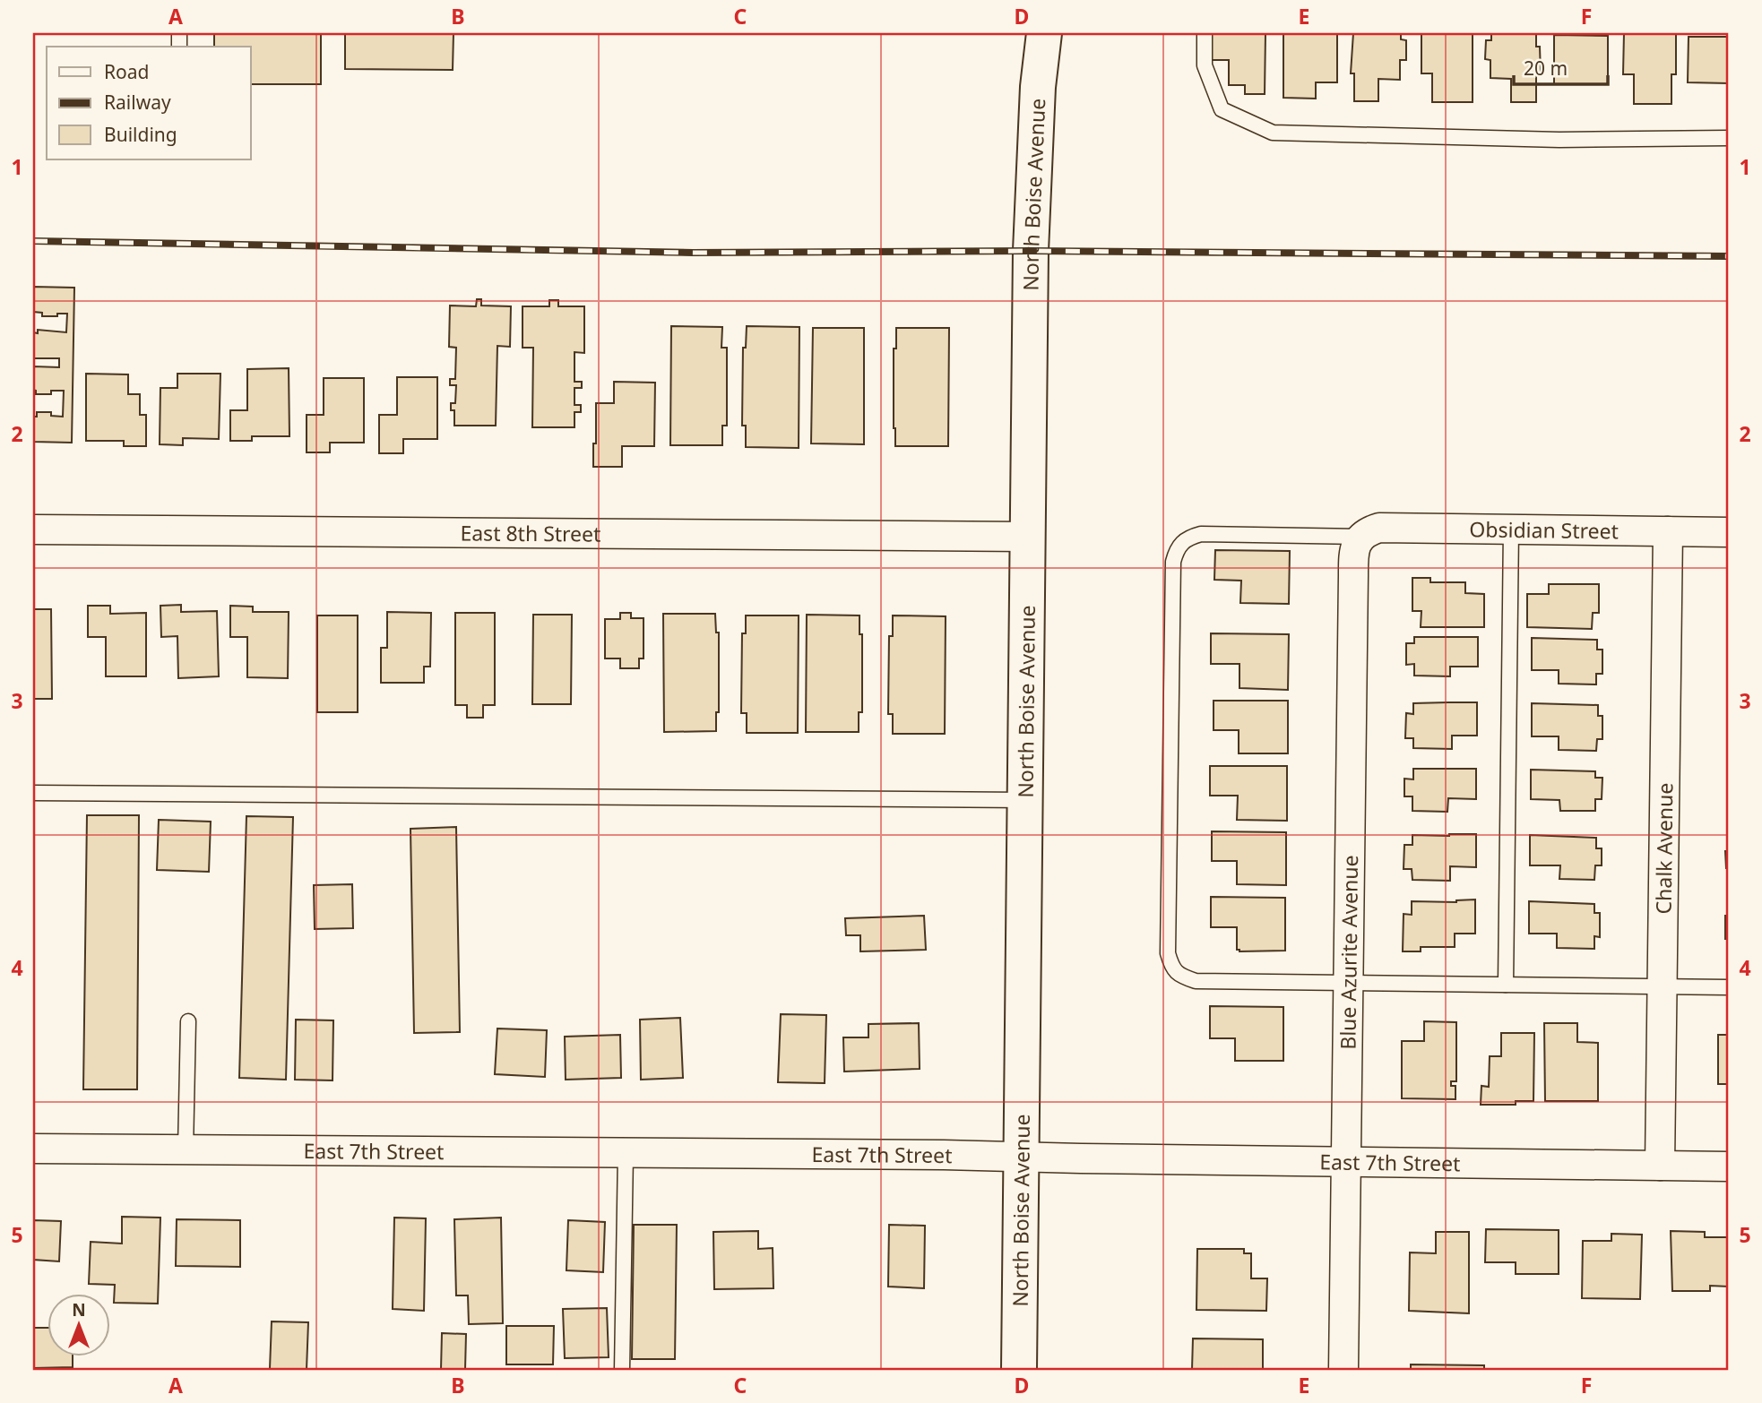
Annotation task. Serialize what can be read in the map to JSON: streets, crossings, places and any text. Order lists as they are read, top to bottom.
{
  "streets": {
    "street": [
      "North Boise Avenue",
      "Obsidian Street",
      "East 8th Street",
      "Chalk Avenue",
      "Blue Azurite Avenue",
      "East 7th Street"
    ]
  },
  "crossings": [
    ["North Boise Avenue", "East 8th Street"],
    ["North Boise Avenue", "East 7th Street"],
    ["Obsidian Street", "Chalk Avenue"],
    ["Obsidian Street", "Blue Azurite Avenue"],
    ["Chalk Avenue", "East 7th Street"],
    ["Blue Azurite Avenue", "East 7th Street"]
  ],
  "legend": ["Road", "Railway", "Building"],
  "scale_bar": "20 m",
  "north": "top",
  "grid": {
    "columns": [
      "A",
      "B",
      "C",
      "D",
      "E",
      "F"
    ],
    "rows": [
      "1",
      "2",
      "3",
      "4",
      "5"
    ]
  }
}
